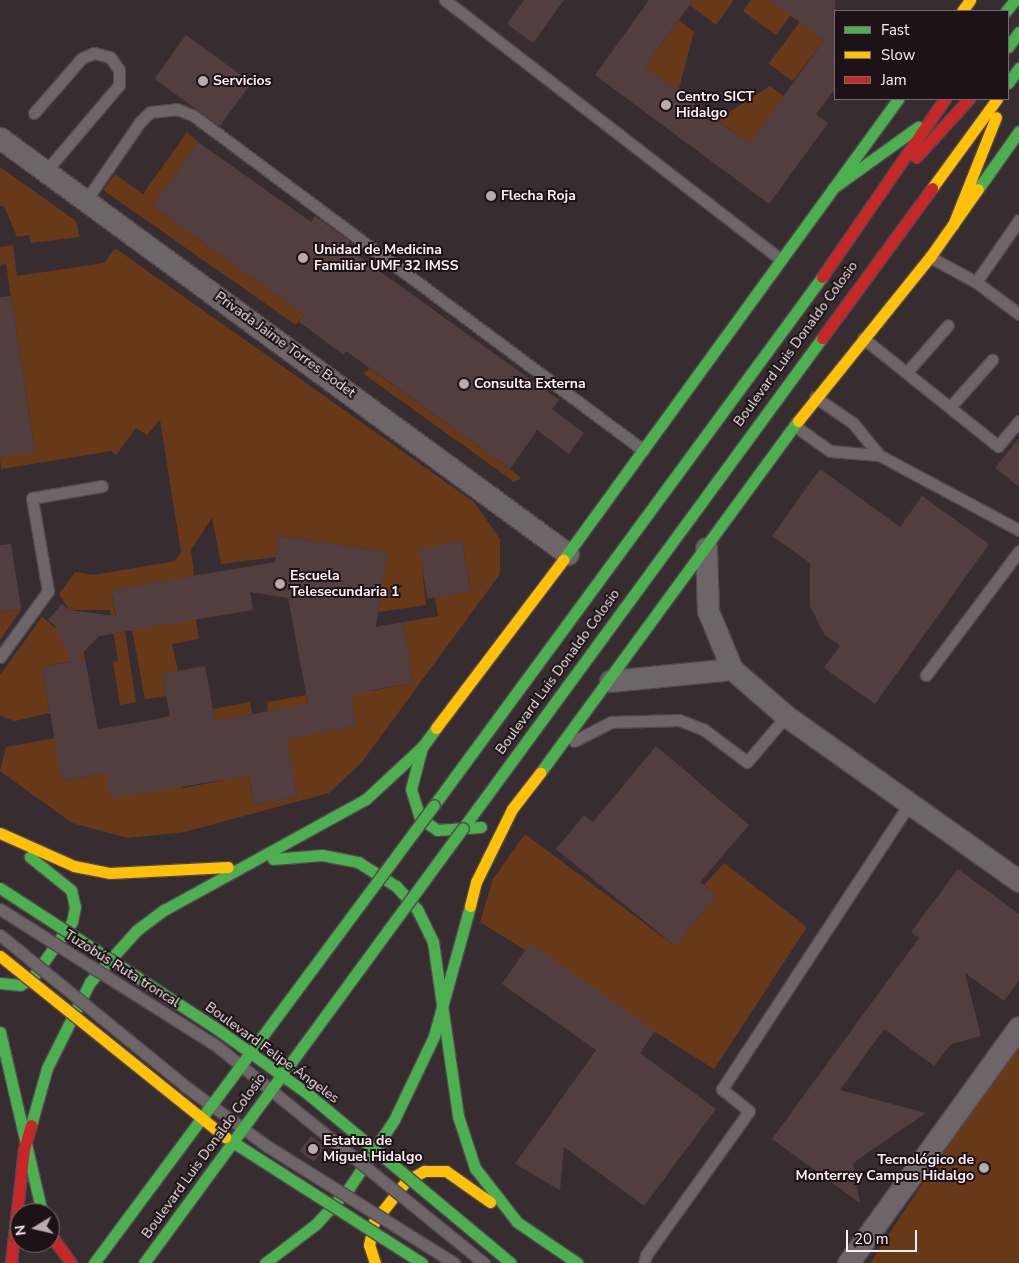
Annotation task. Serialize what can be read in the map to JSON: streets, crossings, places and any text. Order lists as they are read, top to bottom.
{
  "streets": {
    "main road": ["Boulevard Luis Donaldo Colosio", "Boulevard Felipe Ángeles"],
    "street": ["Privada Jaime Torres Bodet"],
    "lane": ["Tuzobús Ruta troncal"]
  },
  "places": [
    "Servicios",
    "Centro SICT Hidalgo",
    "Flecha Roja",
    "Unidad de Medicina Familiar UMF 32 IMSS",
    "Consulta Externa",
    "Escuela Telesecundaria 1",
    "Estatua de Miguel Hidalgo",
    "Tecnológico de Monterrey Campus Hidalgo"
  ],
  "legend": ["Fast", "Slow", "Jam"],
  "scale_bar": "20 m",
  "north": "left"
}
